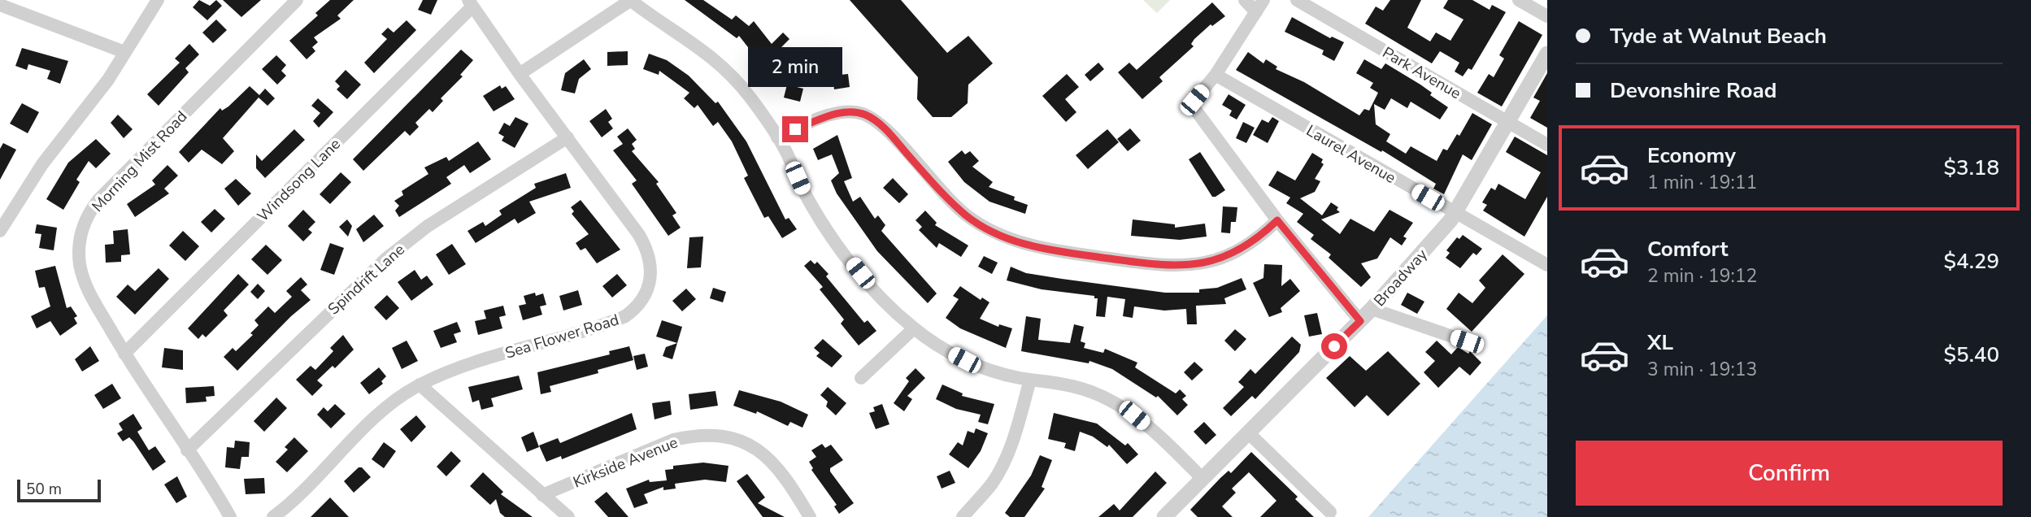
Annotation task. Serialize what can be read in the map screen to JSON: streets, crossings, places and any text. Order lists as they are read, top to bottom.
{
  "streets": {
    "street": [
      "Park Avenue",
      "Laurel Avenue",
      "Morning Mist Road",
      "Windsong Lane",
      "Broadway",
      "Spindrift Lane",
      "Sea Flower Road",
      "Kirkside Avenue"
    ]
  },
  "crossings": [
    ["Park Avenue", "Broadway"],
    ["Laurel Avenue", "Broadway"],
    ["Morning Mist Road", "Windsong Lane"],
    ["Morning Mist Road", "Spindrift Lane"],
    ["Windsong Lane", "Sea Flower Road"],
    ["Spindrift Lane", "Sea Flower Road"]
  ],
  "scale_bar": "50 m",
  "page": {
    "banner": ["Tyde at Walnut Beach", "Devonshire Road"],
    "bubble": "2 min",
    "list": [
      {
        "name": "Economy",
        "note": "1 min · 19:11",
        "value": "$3.18"
      },
      {
        "name": "Comfort",
        "note": "2 min · 19:12",
        "value": "$4.29"
      },
      {
        "name": "XL",
        "note": "3 min · 19:13",
        "value": "$5.40"
      }
    ],
    "buttons": "Confirm",
    "scale": "50 m"
  }
}
